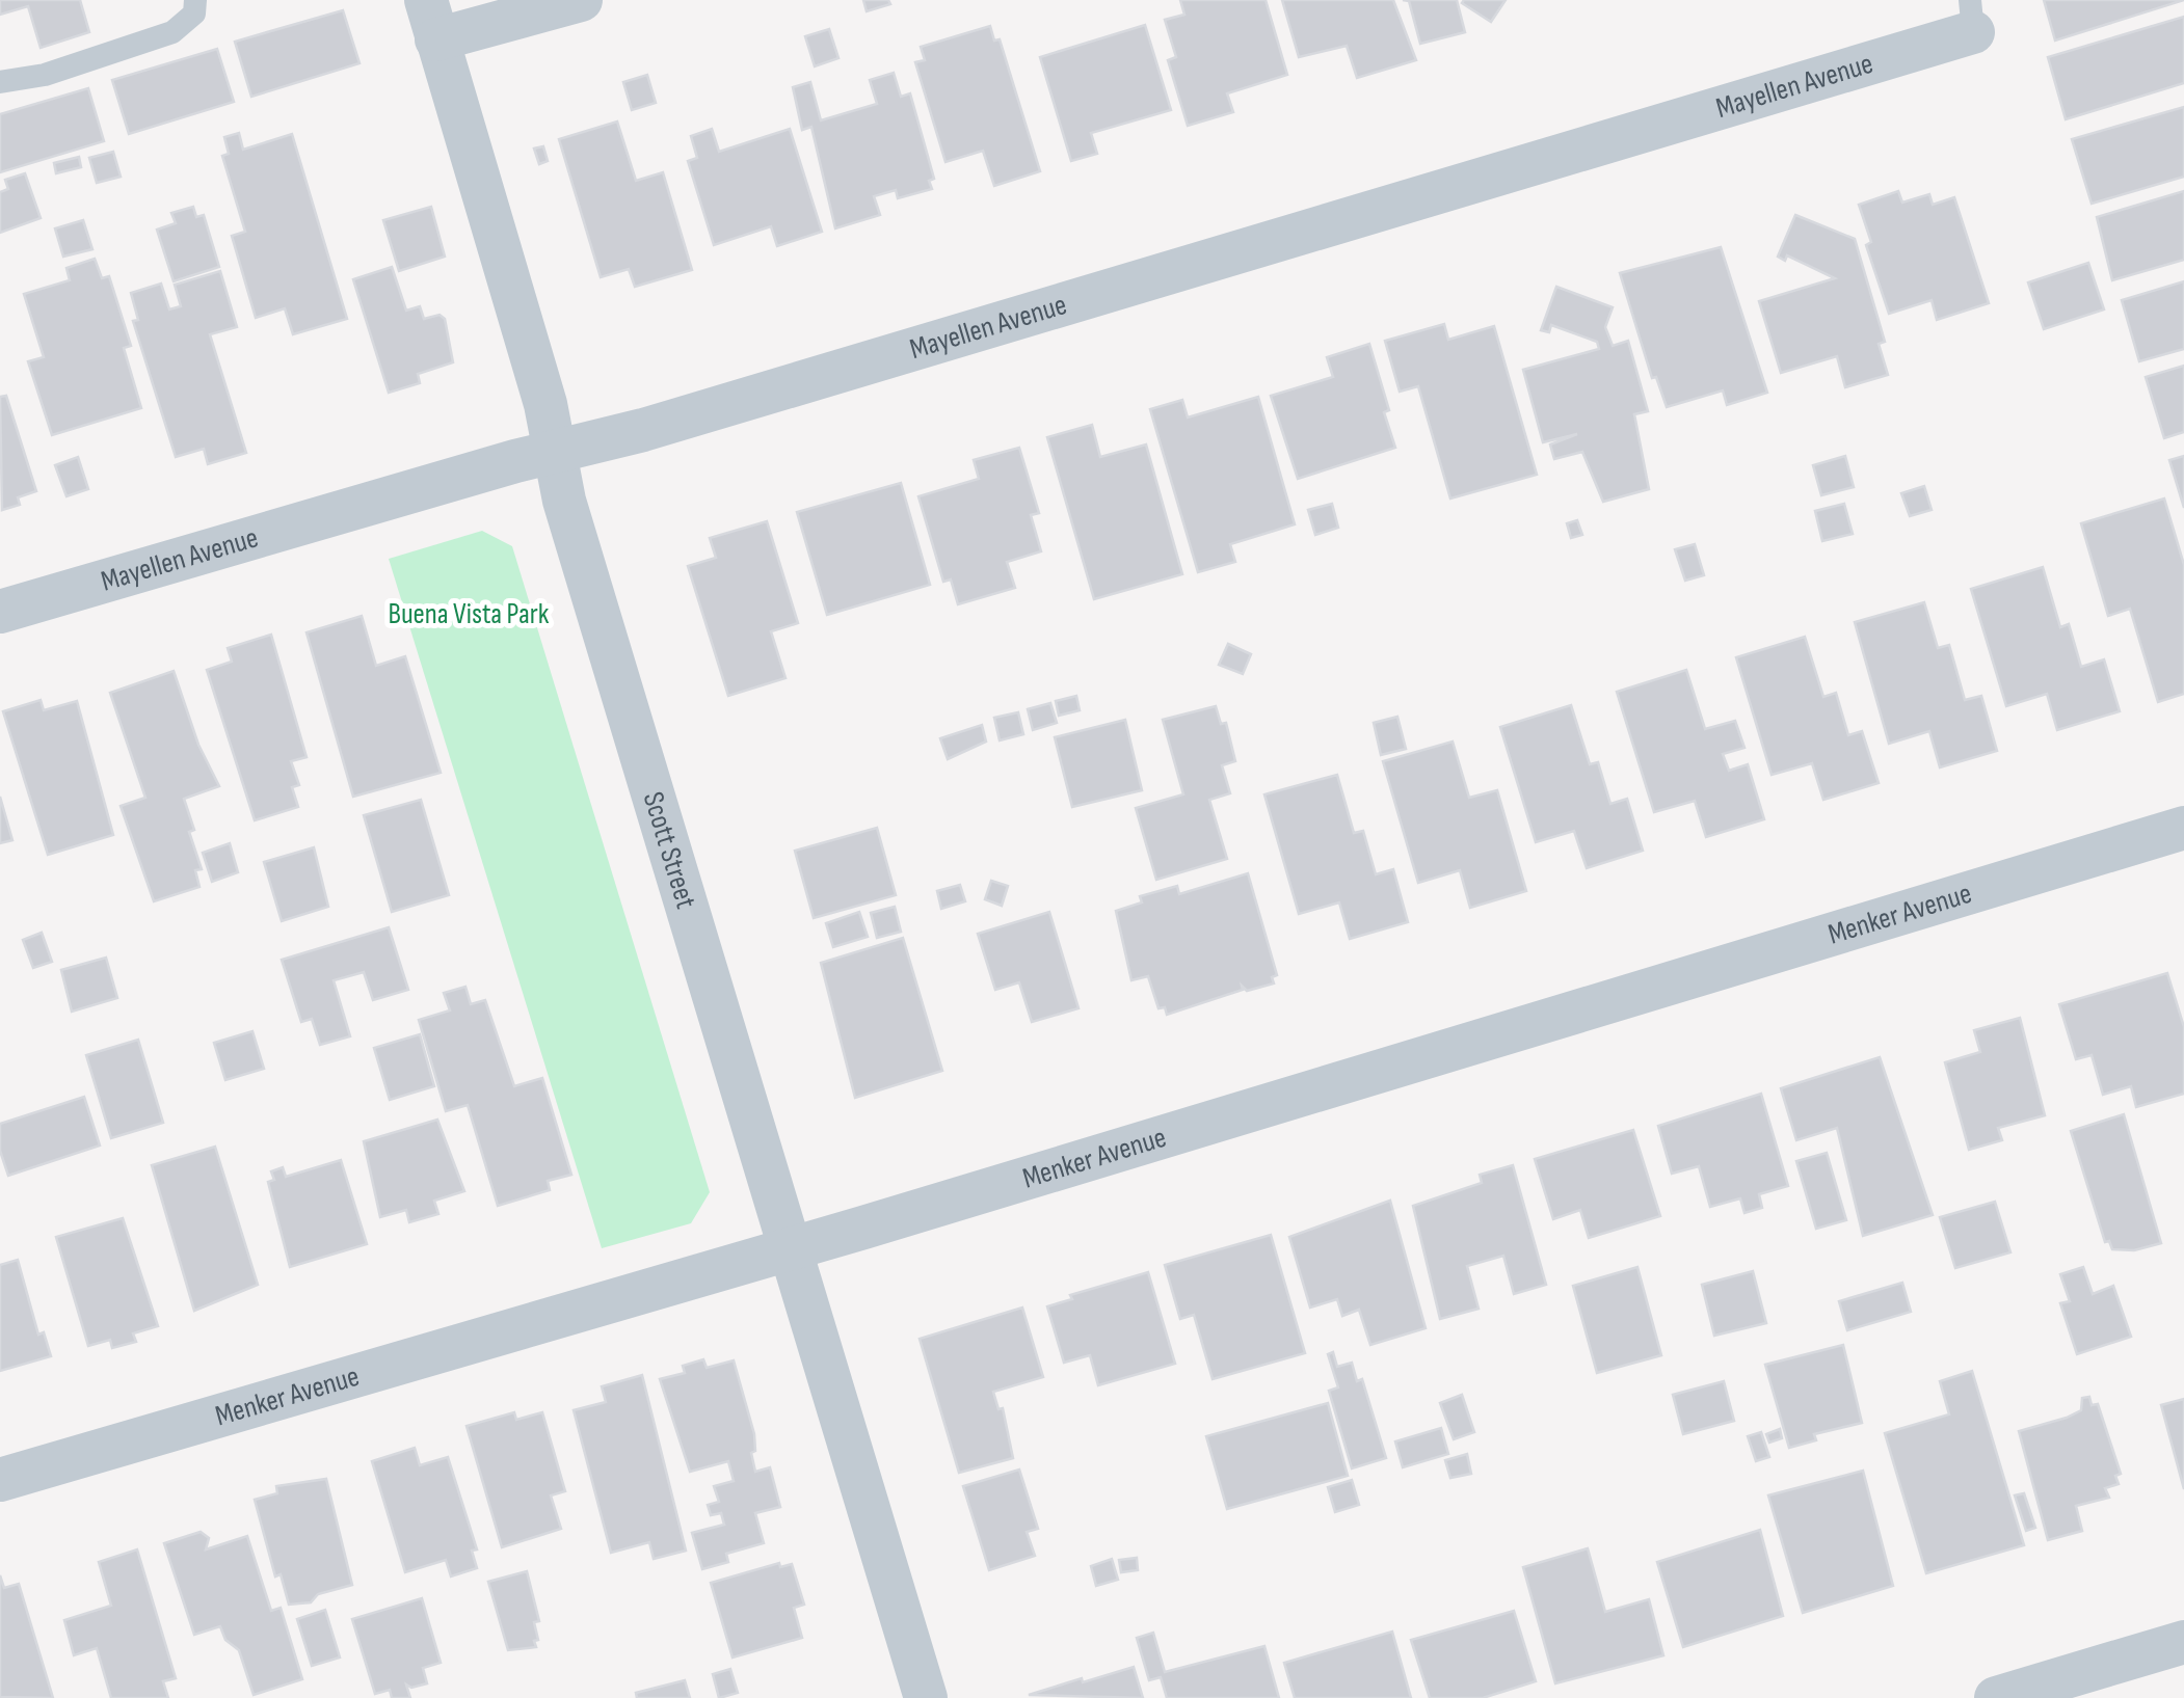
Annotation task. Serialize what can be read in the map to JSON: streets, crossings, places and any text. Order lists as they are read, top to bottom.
{
  "streets": {
    "street": ["Mayellen Avenue", "Scott Street", "Menker Avenue"]
  },
  "crossings": [
    ["Mayellen Avenue", "Scott Street"],
    ["Scott Street", "Menker Avenue"]
  ],
  "parks": ["Buena Vista Park"]
}
